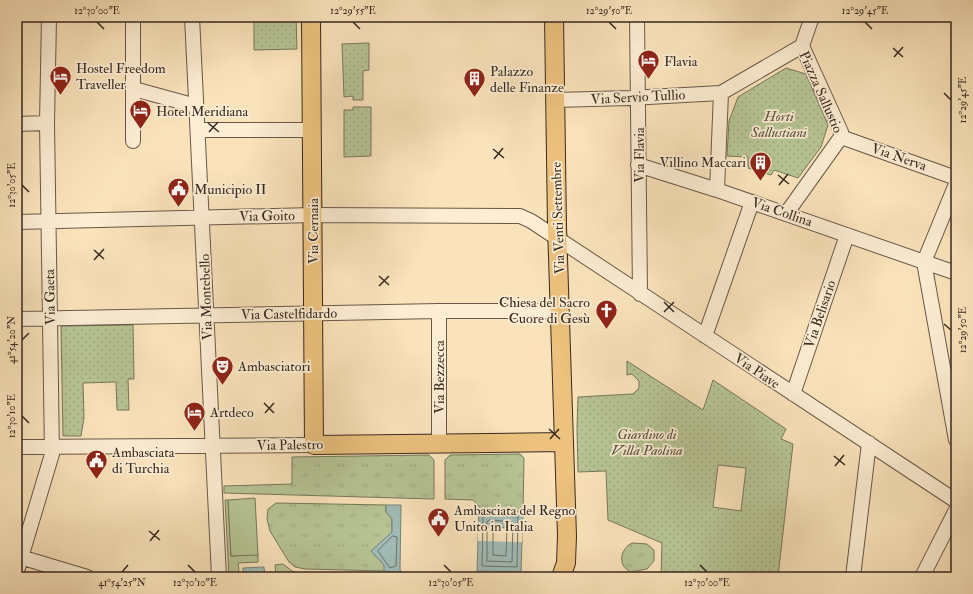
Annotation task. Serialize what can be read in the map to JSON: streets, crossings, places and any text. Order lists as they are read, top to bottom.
{
  "streets": {
    "main road": ["Via Venti Settembre", "Via Cernaia", "Via Palestro"],
    "street": [
      "Piazza Sallustio",
      "Via Servio Tullio",
      "Via Flavia",
      "Via Nerva",
      "Via Collina",
      "Via Goito",
      "Via Gaeta",
      "Via Montebello",
      "Via Castelfidardo",
      "Via Belisario",
      "Via Piave",
      "Via Bezzecca"
    ]
  },
  "crossings": [
    ["Piazza Sallustio", "Via Servio Tullio"],
    ["Piazza Sallustio", "Via Nerva"],
    ["Piazza Sallustio", "Via Collina"],
    ["Via Servio Tullio", "Via Flavia"],
    ["Via Servio Tullio", "Via Venti Settembre"],
    ["Via Flavia", "Via Collina"],
    ["Via Flavia", "Via Piave"],
    ["Via Collina", "Via Belisario"],
    ["Via Goito", "Via Venti Settembre"],
    ["Via Goito", "Via Cernaia"],
    ["Via Goito", "Via Gaeta"],
    ["Via Goito", "Via Montebello"],
    ["Via Goito", "Via Piave"],
    ["Via Venti Settembre", "Via Castelfidardo"],
    ["Via Venti Settembre", "Via Piave"],
    ["Via Venti Settembre", "Via Palestro"],
    ["Via Cernaia", "Via Castelfidardo"],
    ["Via Cernaia", "Via Palestro"],
    ["Via Gaeta", "Via Castelfidardo"],
    ["Via Gaeta", "Via Palestro"],
    ["Via Montebello", "Via Castelfidardo"],
    ["Via Montebello", "Via Palestro"],
    ["Via Castelfidardo", "Via Bezzecca"],
    ["Via Belisario", "Via Piave"],
    ["Via Bezzecca", "Via Palestro"]
  ],
  "parks": ["Horti Sallustiani", "Giardino di Villa Paolina"],
  "places": {
    "hotel": [
      "Flavia",
      "Hostel Freedom Traveller",
      "Hotel Meridiana",
      "Artdeco"
    ],
    "building": ["Palazzo delle Finanze", "Villino Maccari"],
    "public building": ["Municipio II", "Ambasciata di Turchia", "Ambasciata del Regno Unito in Italia"],
    "church": ["Chiesa del Sacro Cuore di Gesù"],
    "theatre": ["Ambasciatori"]
  },
  "coordinates": [
    "12°30'00\"E",
    "12°29'55\"E",
    "12°29'50\"E",
    "12°29'45\"E",
    "12°30'05\"E",
    "41°54'20\"N",
    "12°30'10\"E",
    "41°54'25\"N"
  ]
}
